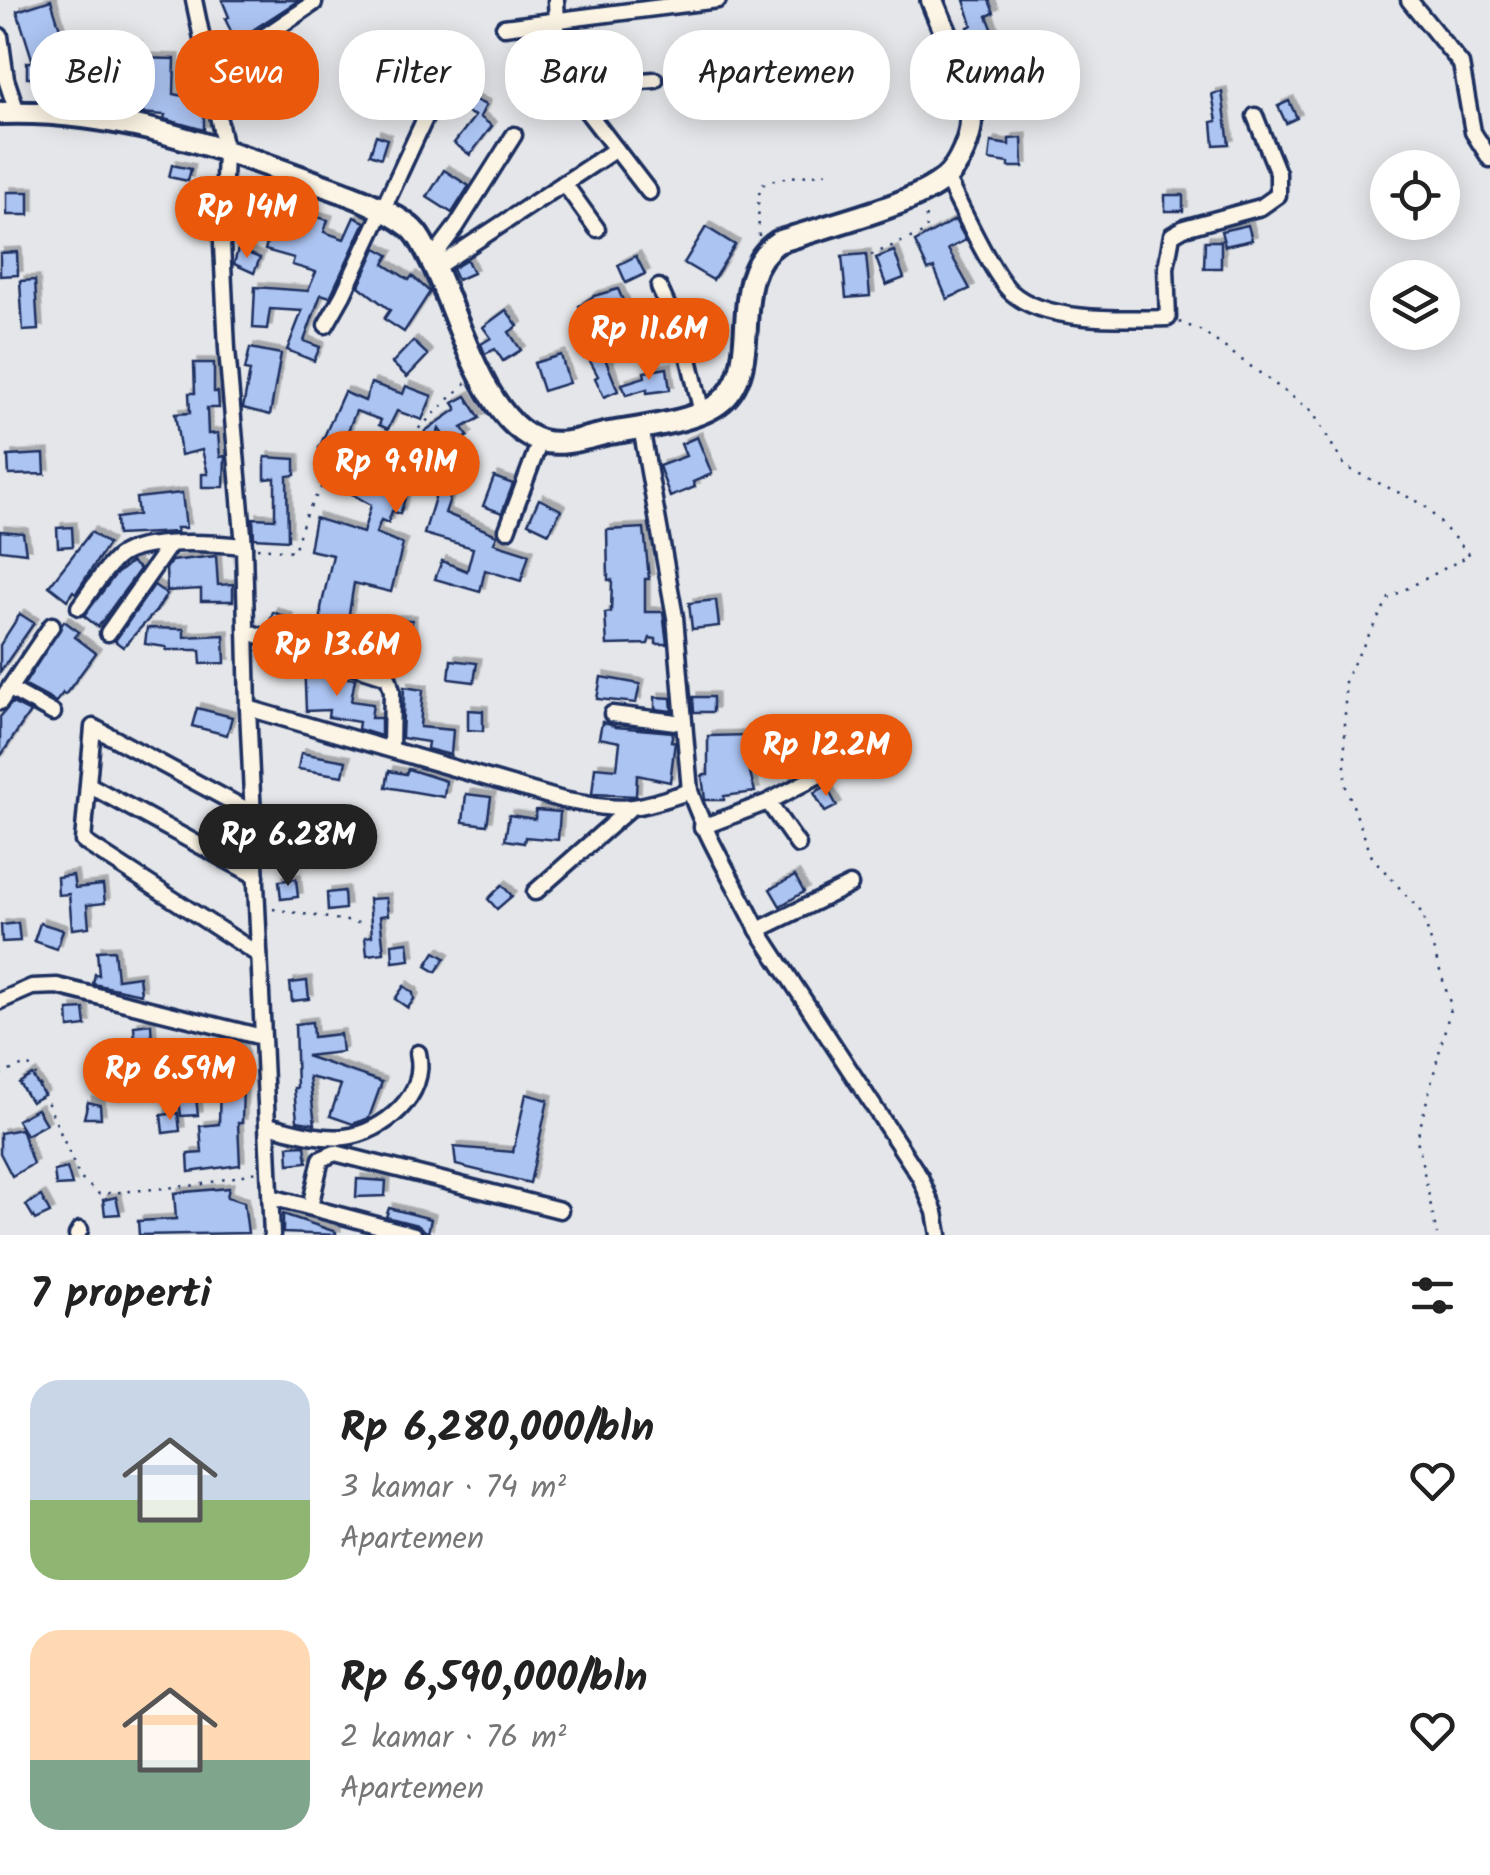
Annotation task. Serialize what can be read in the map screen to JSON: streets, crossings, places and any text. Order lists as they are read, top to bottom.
{
  "page": {
    "chip": [
      "Beli",
      "Sewa",
      "Filter",
      "Baru",
      "Apartemen",
      "Rumah"
    ],
    "price": [
      "Rp 14M",
      "Rp 11.6M",
      "Rp 9.91M",
      "Rp 13.6M",
      "Rp 12.2M",
      "Rp 6.28M",
      "Rp 6.59M"
    ],
    "heading": "7 properti",
    "list": [
      {
        "name": "Rp 6,280,000/bln",
        "note": "3 kamar · 74 m² · Apartemen"
      },
      {
        "name": "Rp 6,590,000/bln",
        "note": "2 kamar · 76 m² · Apartemen"
      }
    ]
  }
}
